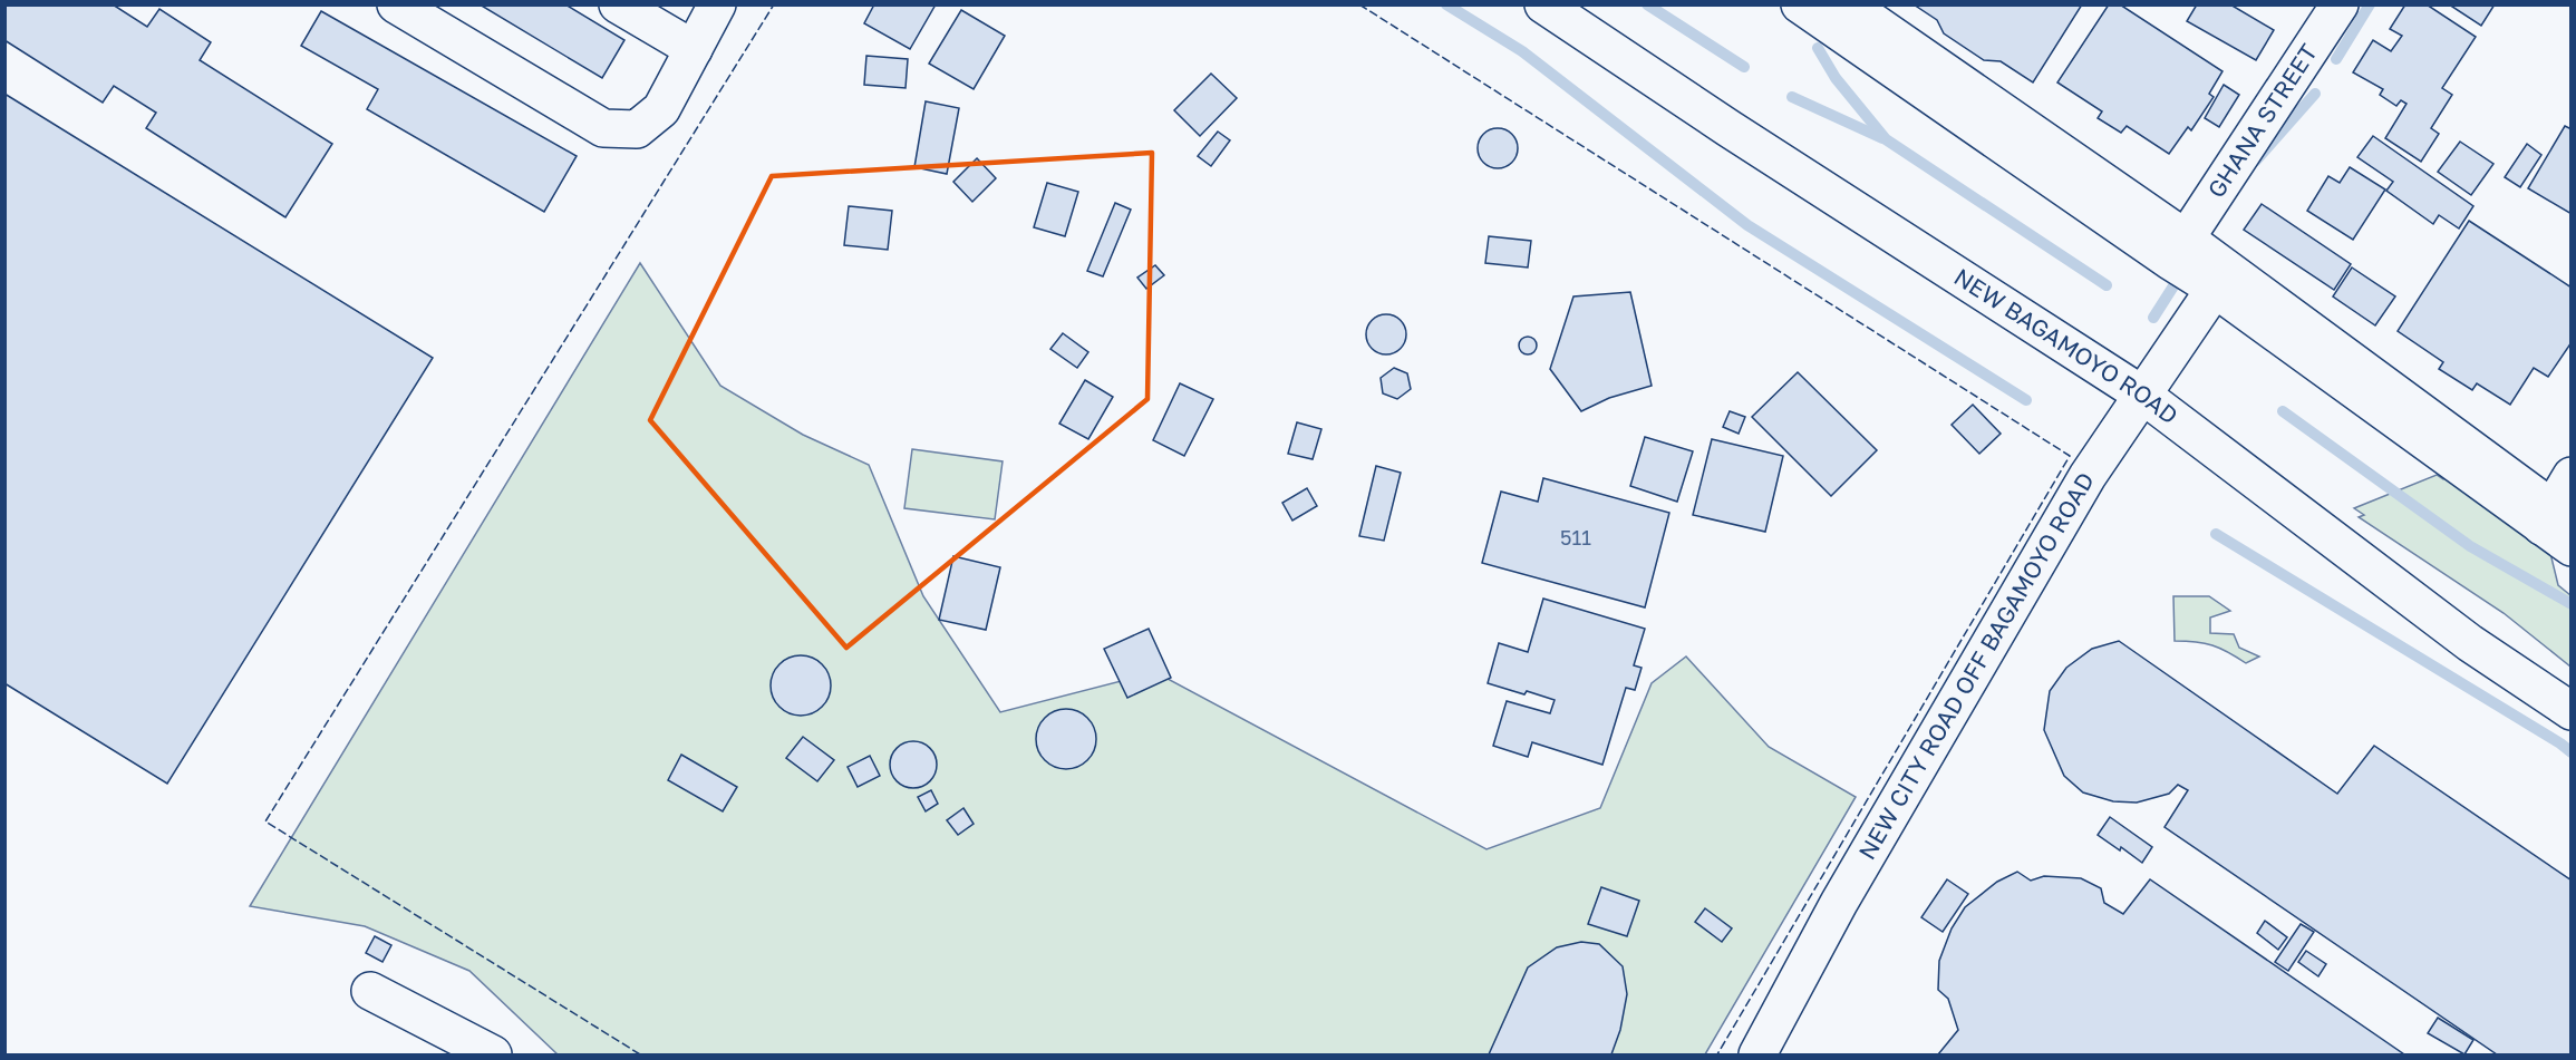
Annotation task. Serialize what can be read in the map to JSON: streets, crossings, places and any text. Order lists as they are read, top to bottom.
{
  "streets": {
    "main road": ["GHANA STREET", "NEW BAGAMOYO ROAD", "NEW CITY ROAD OFF BAGAMOYO ROAD"]
  },
  "crossings": [
    ["NEW BAGAMOYO ROAD", "NEW CITY ROAD OFF BAGAMOYO ROAD"]
  ],
  "house_numbers": ["511"]
}
